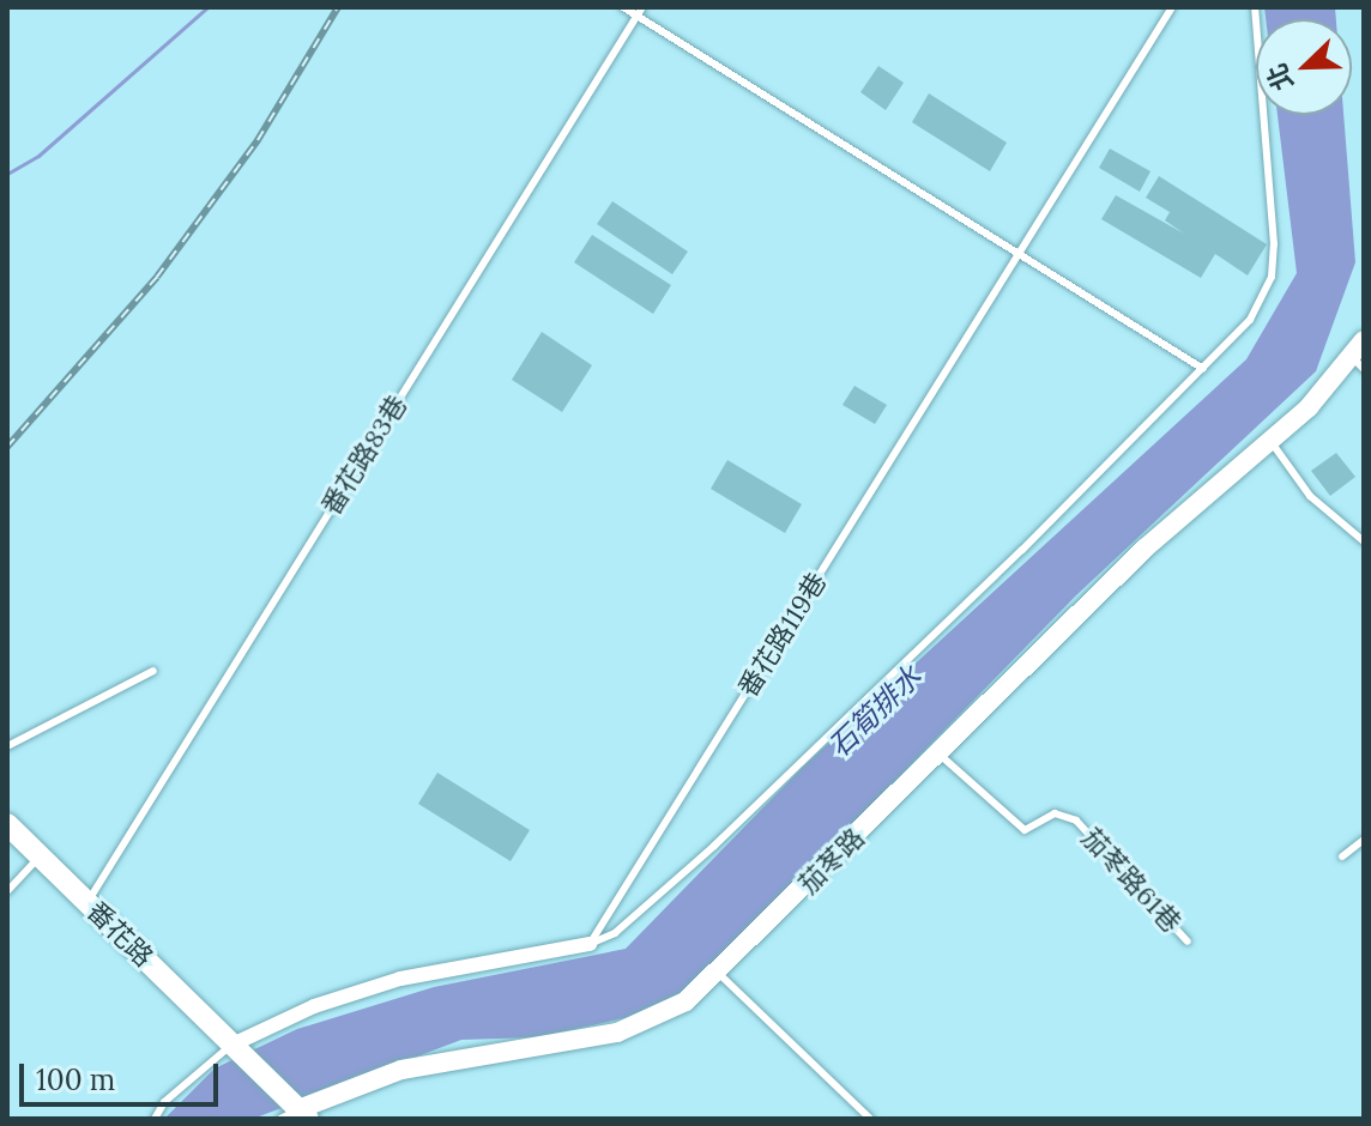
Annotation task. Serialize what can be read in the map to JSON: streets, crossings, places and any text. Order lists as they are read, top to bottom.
{
  "streets": {
    "main road": ["番花路"],
    "street": ["茄苳路"],
    "lane": ["番花路83巷", "番花路119巷", "茄苳路61巷"]
  },
  "crossings": [
    ["番花路83巷", "番花路"],
    ["茄苳路", "茄苳路61巷"],
    ["茄苳路", "番花路"]
  ],
  "water": ["石筍排水"],
  "scale_bar": "100 m",
  "north": "bottom left"
}
